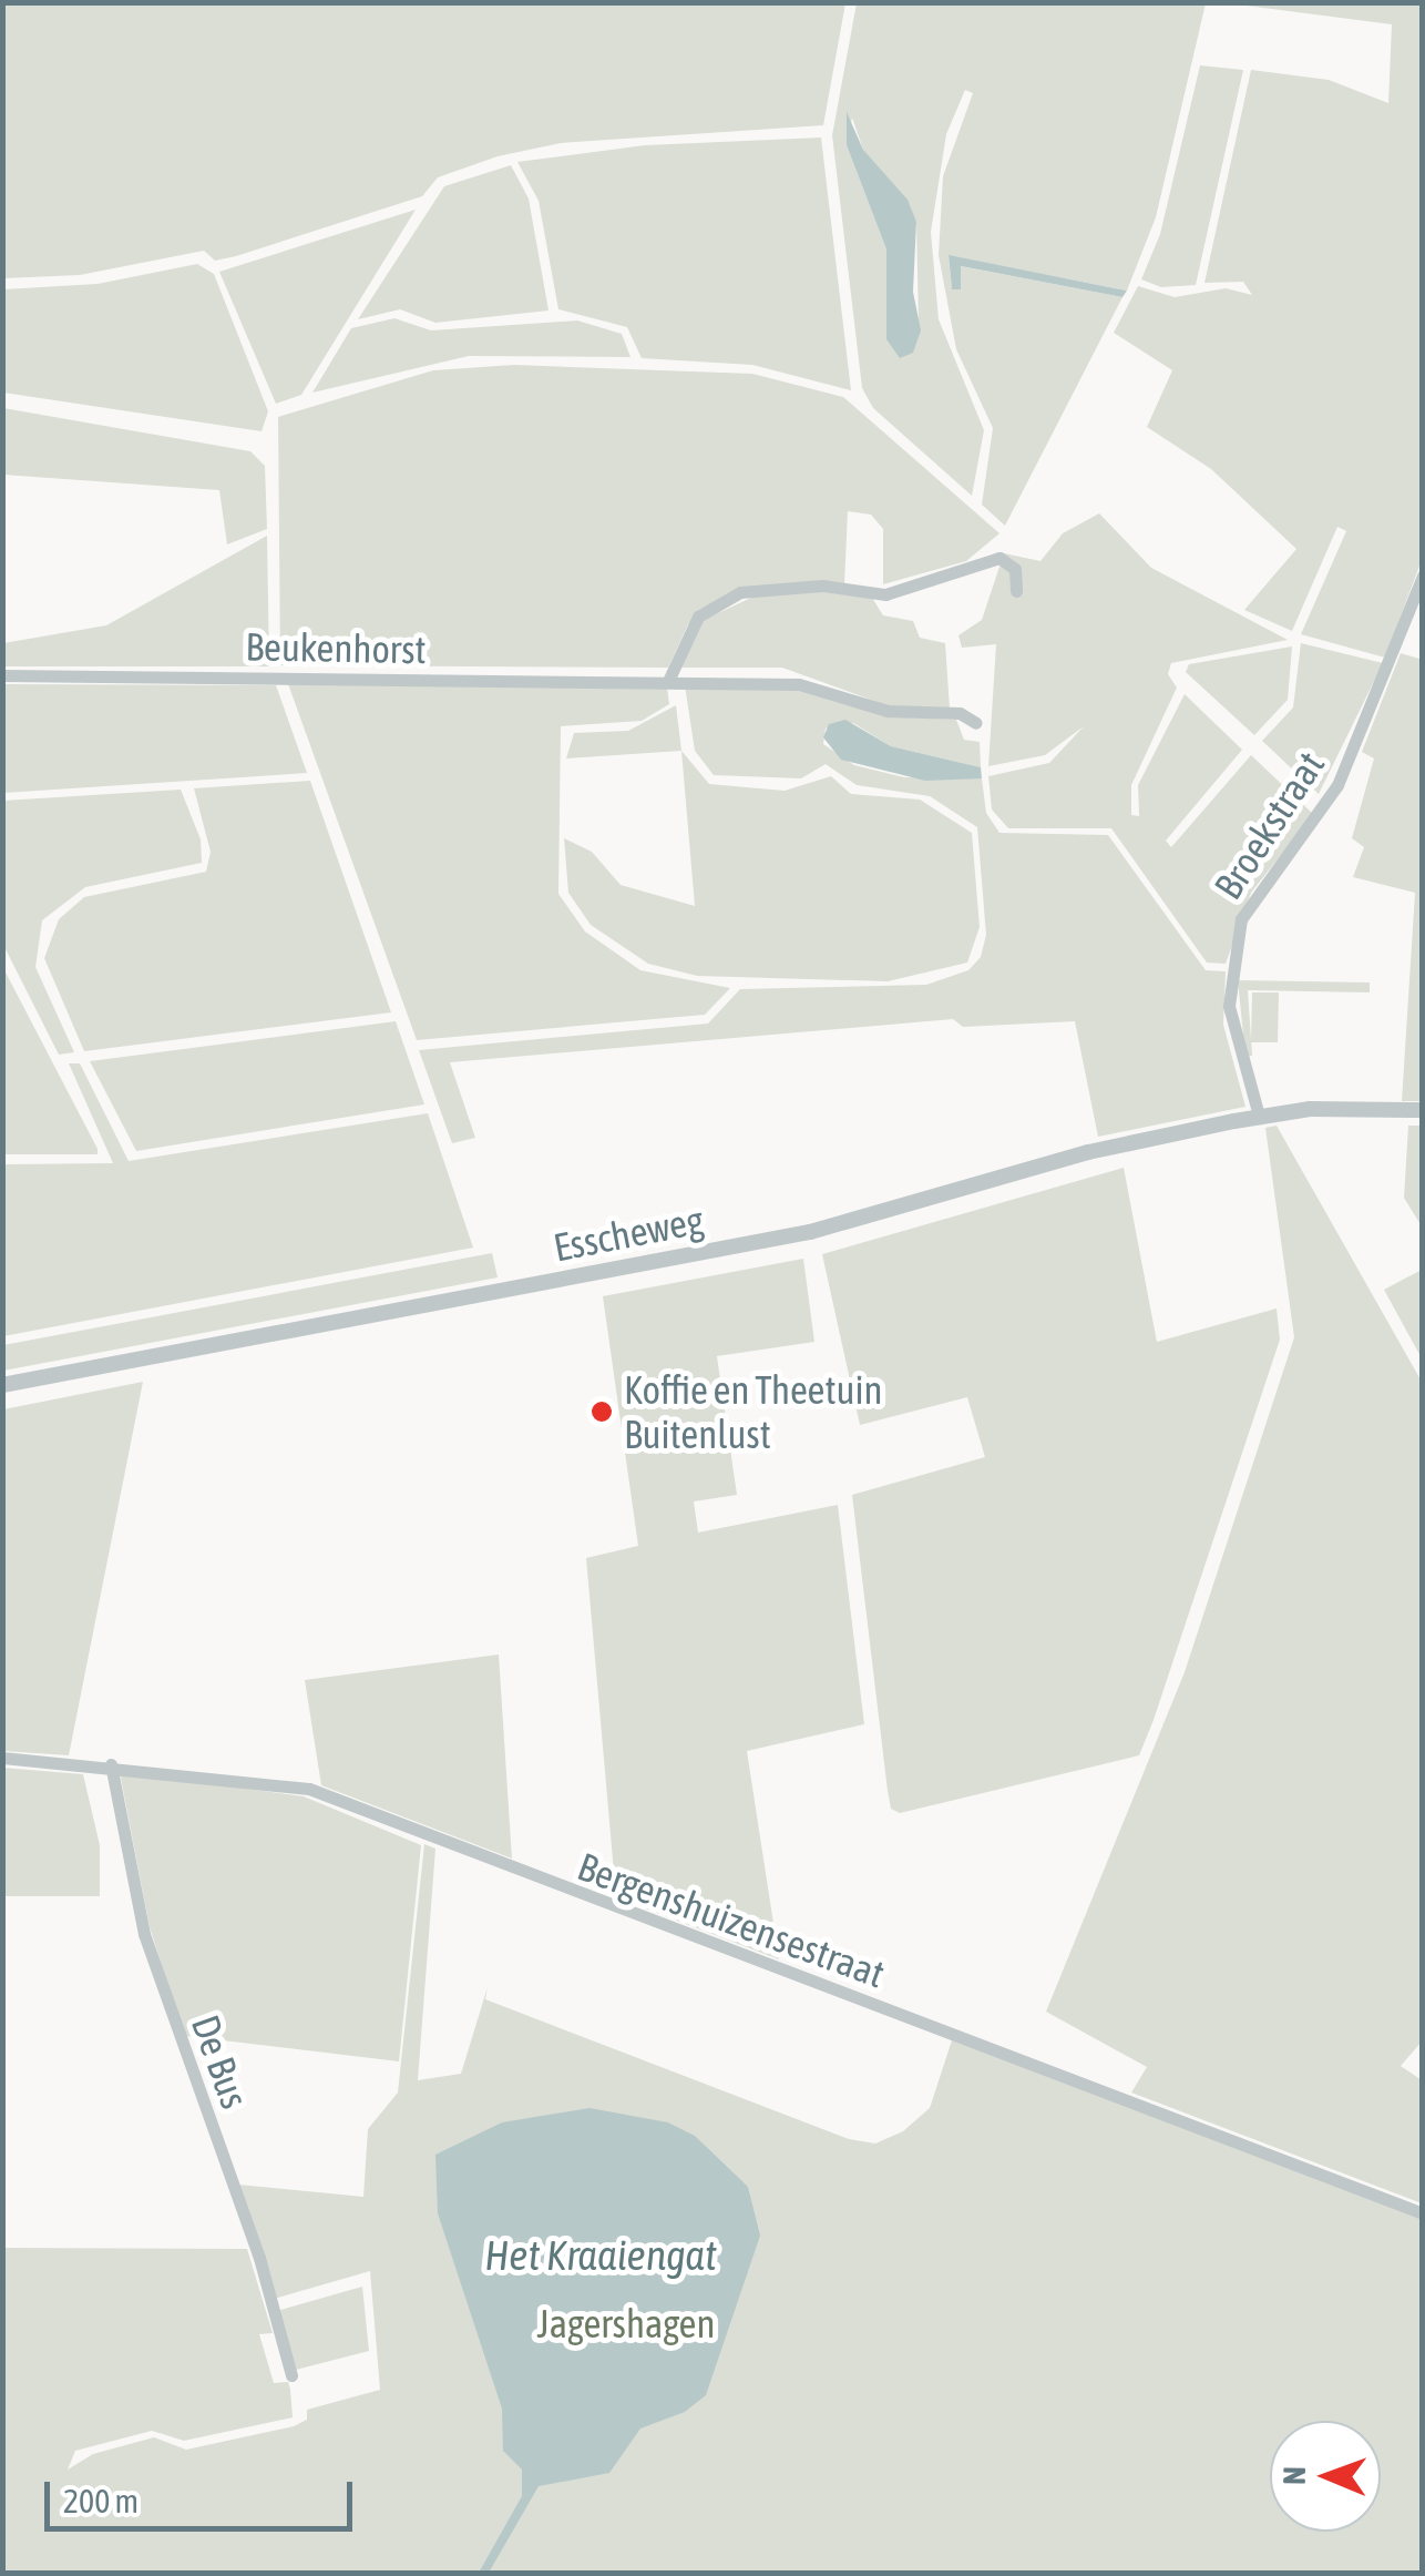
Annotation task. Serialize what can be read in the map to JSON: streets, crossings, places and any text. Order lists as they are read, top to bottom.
{
  "streets": {
    "street": [
      "Beukenhorst",
      "Broekstraat",
      "Esscheweg",
      "Bergenshuizensestraat",
      "De Bus"
    ]
  },
  "crossings": [
    ["Broekstraat", "Esscheweg"],
    ["Bergenshuizensestraat", "De Bus"]
  ],
  "water": ["Het Kraaiengat"],
  "parks": ["Jagershagen"],
  "places": ["Koffie en Theetuin Buitenlust"],
  "scale_bar": "200 m",
  "north": "left"
}
